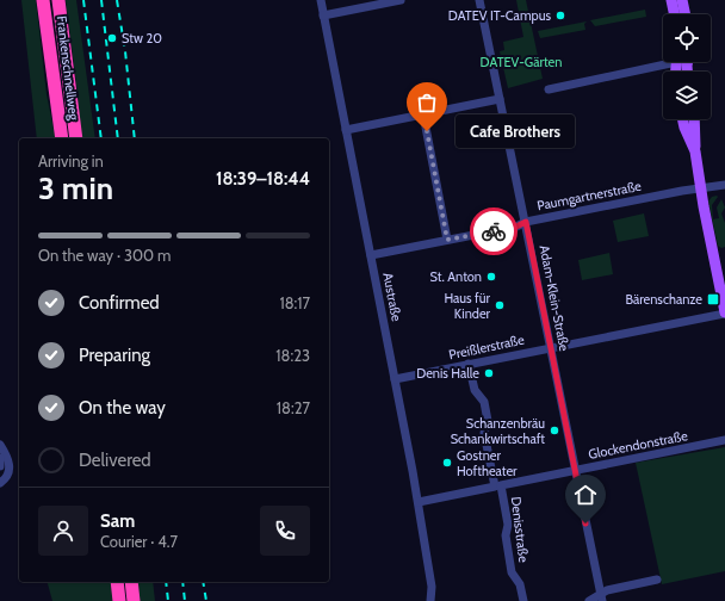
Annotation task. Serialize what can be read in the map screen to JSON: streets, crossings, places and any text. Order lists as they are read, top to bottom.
{
  "streets": {
    "highway": ["Frankenschnellweg"],
    "street": [
      "Paumgartnerstraße",
      "Austraße",
      "Adam-Klein-Straße",
      "Preißlerstraße",
      "Glockendonstraße",
      "Denisstraße"
    ]
  },
  "crossings": [
    ["Paumgartnerstraße", "Austraße"],
    ["Paumgartnerstraße", "Adam-Klein-Straße"],
    ["Austraße", "Preißlerstraße"],
    ["Austraße", "Glockendonstraße"],
    ["Adam-Klein-Straße", "Preißlerstraße"],
    ["Adam-Klein-Straße", "Glockendonstraße"],
    ["Preißlerstraße", "Denisstraße"],
    ["Glockendonstraße", "Denisstraße"]
  ],
  "parks": ["DATEV-Gärten"],
  "places": {
    "other": [
      "DATEV IT-Campus",
      "Stw 20",
      "Cafe Brothers",
      "St. Anton",
      "Haus für Kinder",
      "Denis Halle",
      "Schanzenbräu Schankwirtschaft",
      "Gostner Hoftheater"
    ],
    "transit": ["Bärenschanze"]
  },
  "page": {
    "bubble": "Cafe Brothers",
    "heading": ["3 min", "Arriving in", "18:39–18:44"],
    "panel": ["Sam", "Courier · 4.7"],
    "bar": "On the way · 300 m",
    "list": [
      ["Confirmed", "18:17"],
      ["Preparing", "18:23"],
      ["On the way", "18:27"],
      "Delivered"
    ]
  }
}
